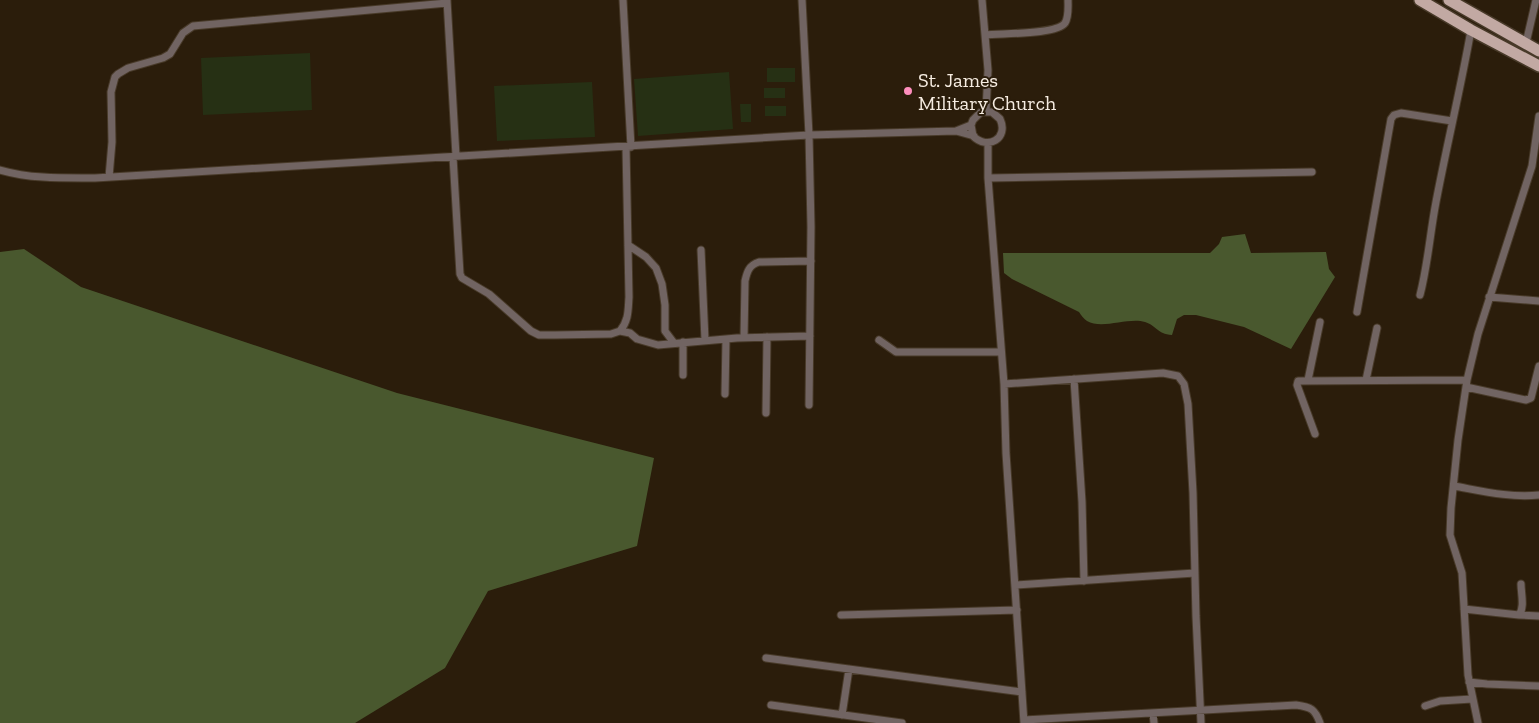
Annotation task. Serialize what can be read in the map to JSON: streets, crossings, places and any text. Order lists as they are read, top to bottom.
{
  "places": ["St. James Military Church"]
}
